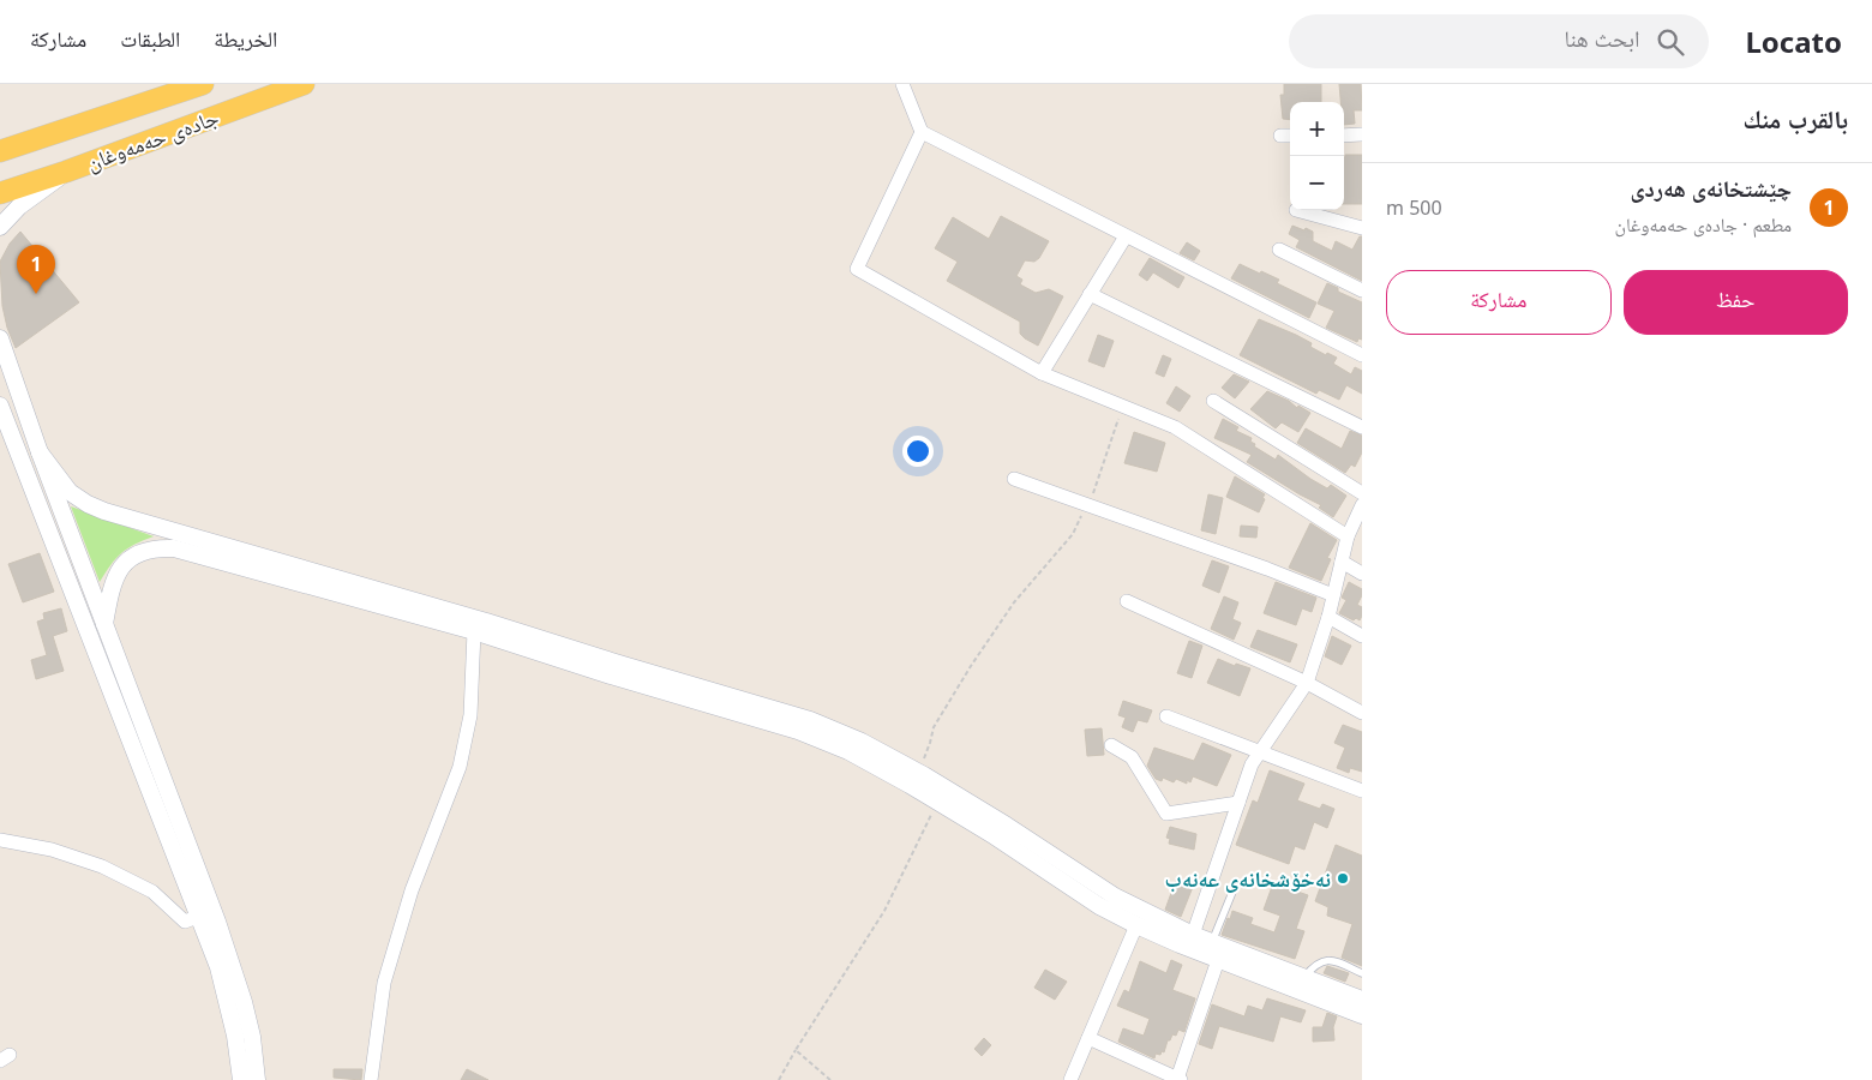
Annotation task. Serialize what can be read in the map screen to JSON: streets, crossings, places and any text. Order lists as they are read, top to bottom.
{
  "streets": {
    "main road": ["جادەی حەمەوغان"]
  },
  "places": ["نەخۆشخانەی عەنەب"],
  "page": {
    "header": "Locato",
    "search": "ابحث هنا",
    "nav": ["الخريطة", "الطبقات", "مشاركة"],
    "heading": "بالقرب منك",
    "map_buttons": ["+", "−"],
    "list": [
      {
        "mark": "1",
        "name": "چێشتخانەی هەردی",
        "note": "مطعم · جادەی حەمەوغان",
        "value": "500 m"
      }
    ],
    "pins": "1",
    "buttons": ["حفظ", "مشاركة"]
  }
}
